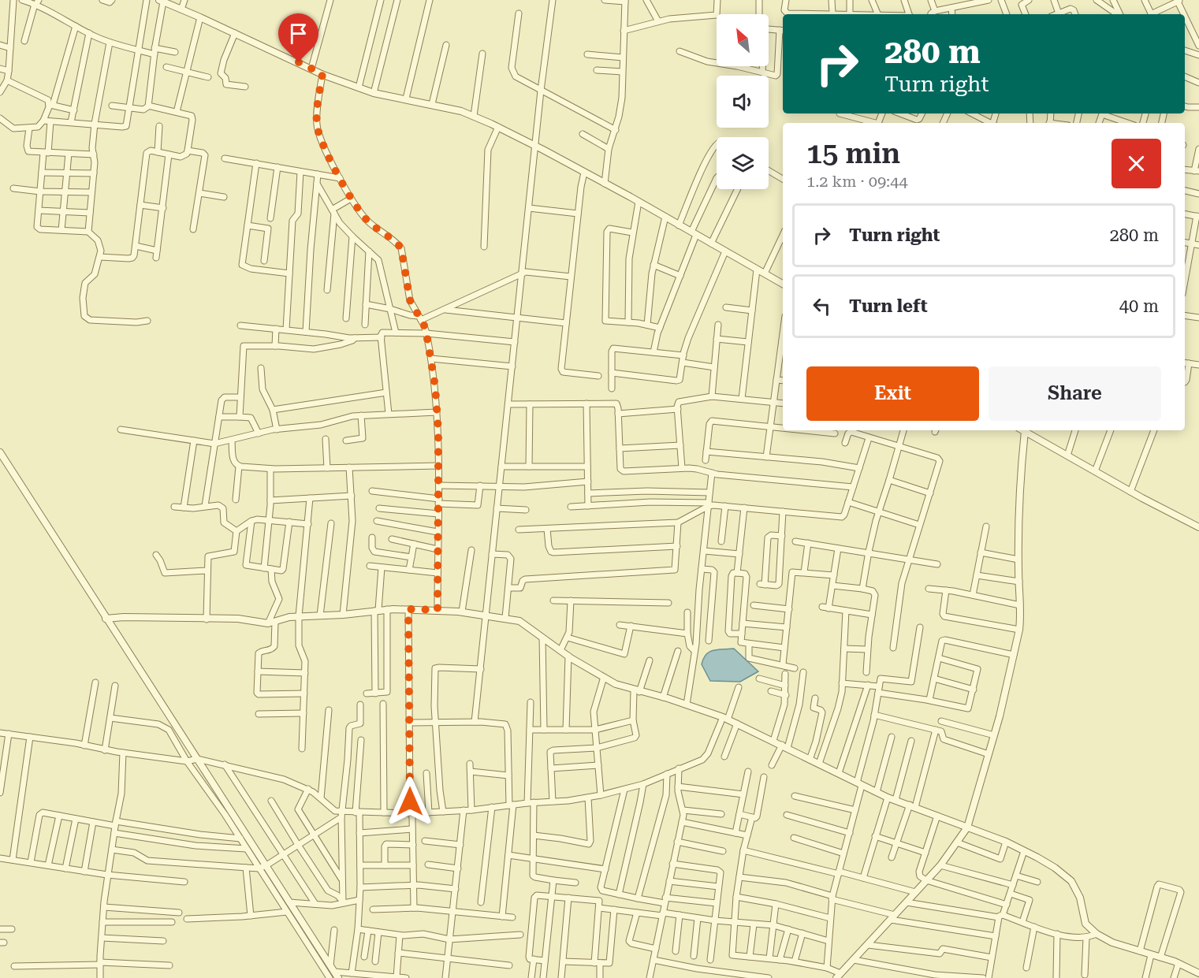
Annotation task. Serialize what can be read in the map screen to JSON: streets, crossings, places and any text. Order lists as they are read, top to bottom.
{
  "north": "top left",
  "page": {
    "turn": ["280 m", "Turn right"],
    "heading": ["15 min", "1.2 km · 09:44"],
    "list": [
      {
        "name": "Turn right",
        "value": "280 m"
      },
      {
        "name": "Turn left",
        "value": "40 m"
      }
    ],
    "buttons": ["Exit", "Share"]
  }
}
